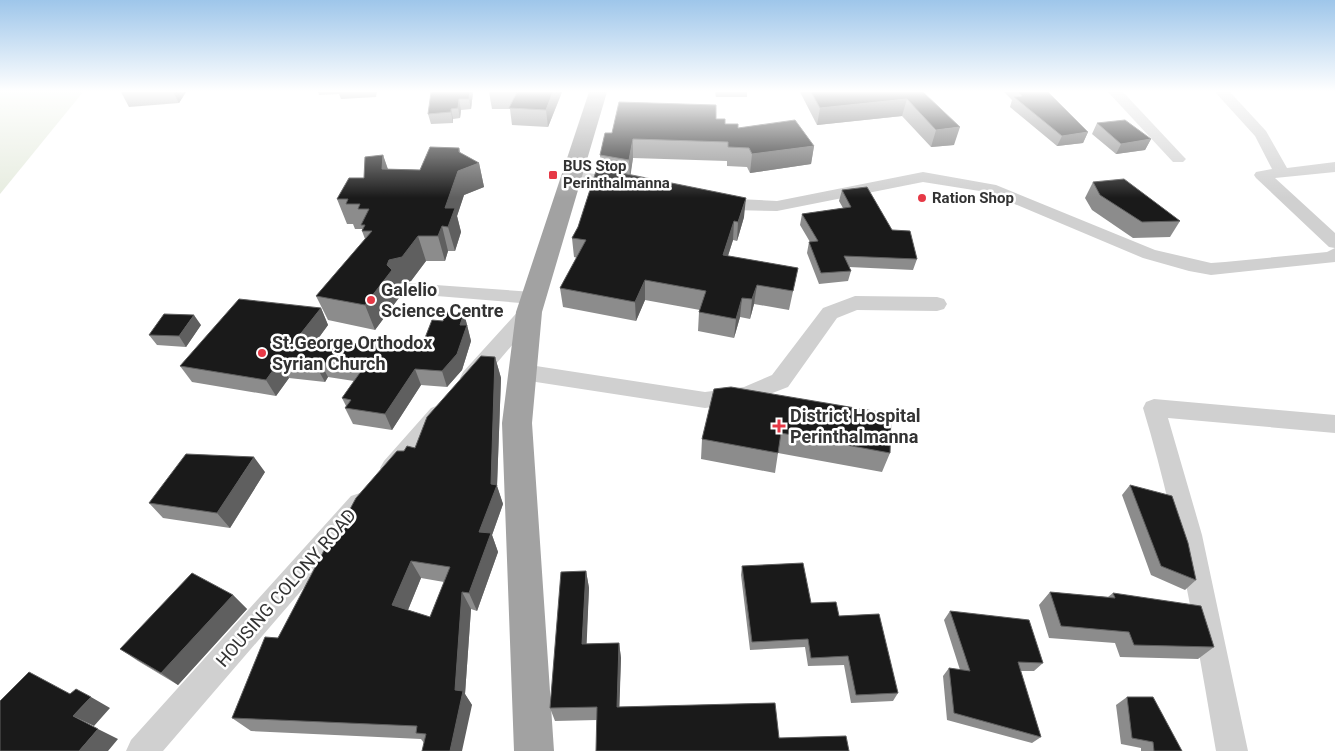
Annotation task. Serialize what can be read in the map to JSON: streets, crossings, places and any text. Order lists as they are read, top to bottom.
{
  "streets": {
    "street": ["HOUSING COLONY ROAD"]
  },
  "places": {
    "transit": ["BUS Stop Perinthalmanna"],
    "other": ["Ration Shop", "Galelio Science Centre", "St.George Orthodox Syrian Church"],
    "health": ["District Hospital Perinthalmanna"]
  }
}
